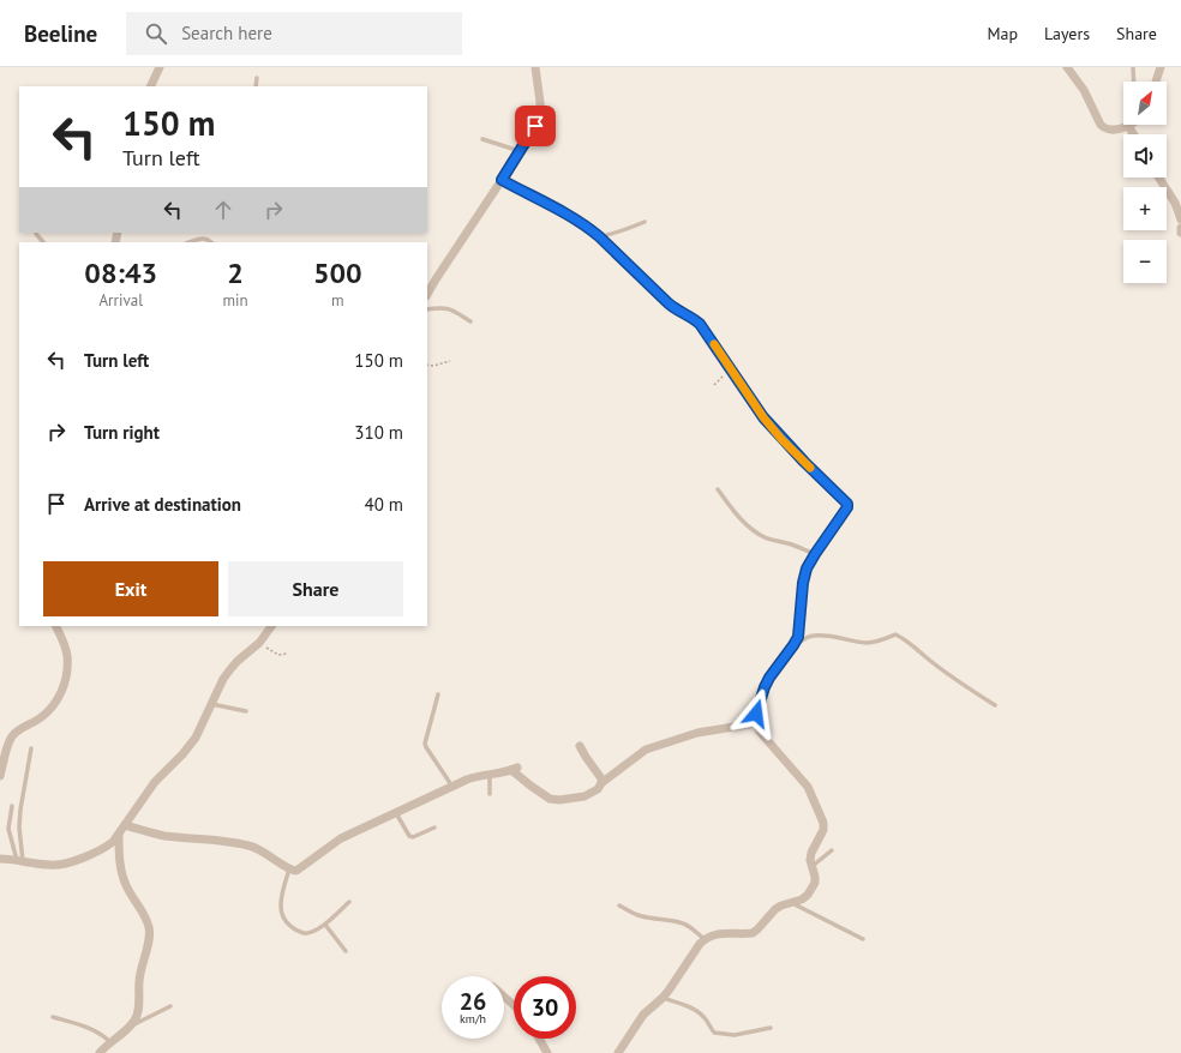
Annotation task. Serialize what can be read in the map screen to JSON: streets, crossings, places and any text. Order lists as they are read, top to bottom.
{
  "north": "top right",
  "page": {
    "header": "Beeline",
    "search": "Search here",
    "nav": ["Map", "Layers", "Share"],
    "map_buttons": ["+", "−"],
    "turn": ["150 m", "Turn left"],
    "eta": [
      "08:43",
      "Arrival",
      "2",
      "min",
      "500",
      "m"
    ],
    "list": [
      {
        "name": "Turn left",
        "value": "150 m"
      },
      {
        "name": "Turn right",
        "value": "310 m"
      },
      {
        "name": "Arrive at destination",
        "value": "40 m"
      }
    ],
    "buttons": ["Exit", "Share"],
    "speed": "26 km/h",
    "limit": "30"
  }
}
